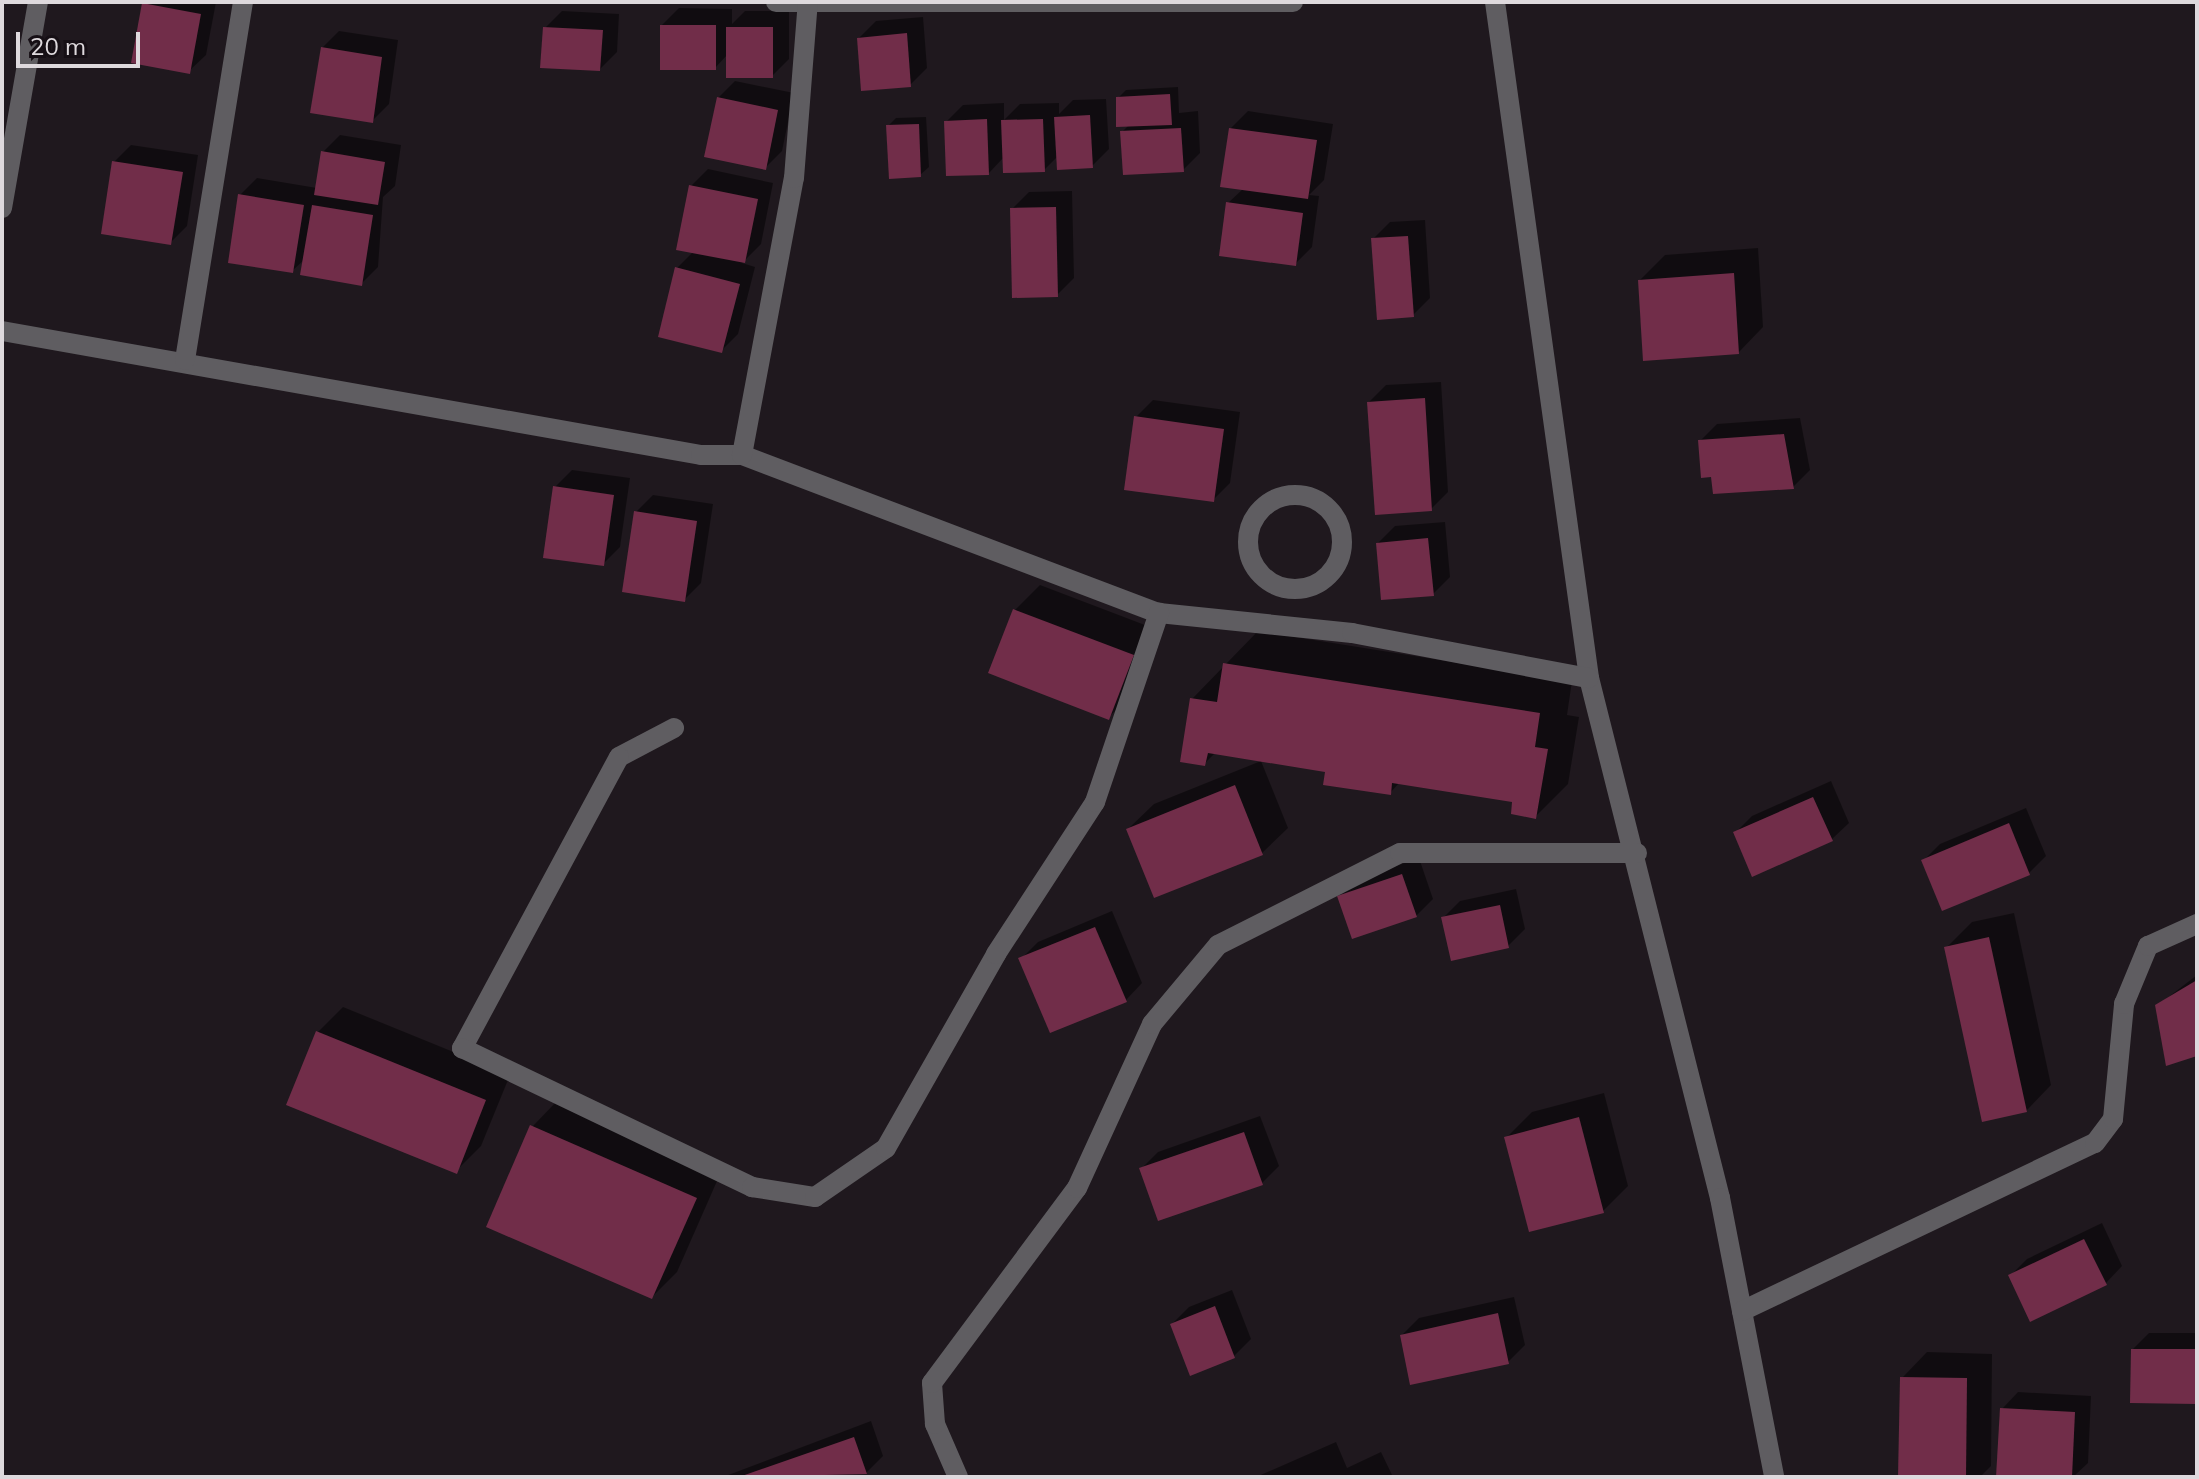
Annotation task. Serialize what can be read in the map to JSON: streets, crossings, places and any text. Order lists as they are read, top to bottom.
{
  "scale_bar": "20 m"
}
